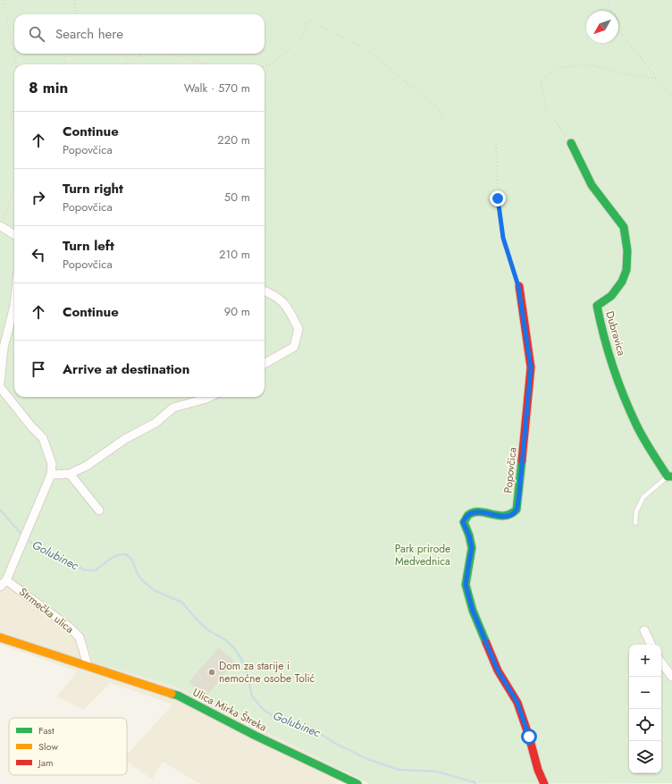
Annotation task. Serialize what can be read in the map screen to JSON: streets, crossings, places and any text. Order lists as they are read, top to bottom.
{
  "streets": {
    "street": [
      "Dubravica",
      "Popovčica",
      "Strmečka ulica",
      "Ulica Mirka Štreka"
    ]
  },
  "crossings": [
    ["Strmečka ulica", "Ulica Mirka Štreka"]
  ],
  "water": ["Golubinec"],
  "parks": ["Park prirode Medvednica"],
  "places": ["Dom za starije i nemoćne osobe Tolić"],
  "legend": ["Fast", "Slow", "Jam"],
  "north": "bottom left",
  "page": {
    "search": "Search here",
    "heading": ["8 min", "Walk · 570 m"],
    "list": [
      ["Continue", "Popovčica", "220 m"],
      ["Turn right", "Popovčica", "50 m"],
      ["Turn left", "Popovčica", "210 m"],
      ["Continue", "90 m"],
      "Arrive at destination"
    ],
    "map_buttons": ["+", "−"]
  }
}
